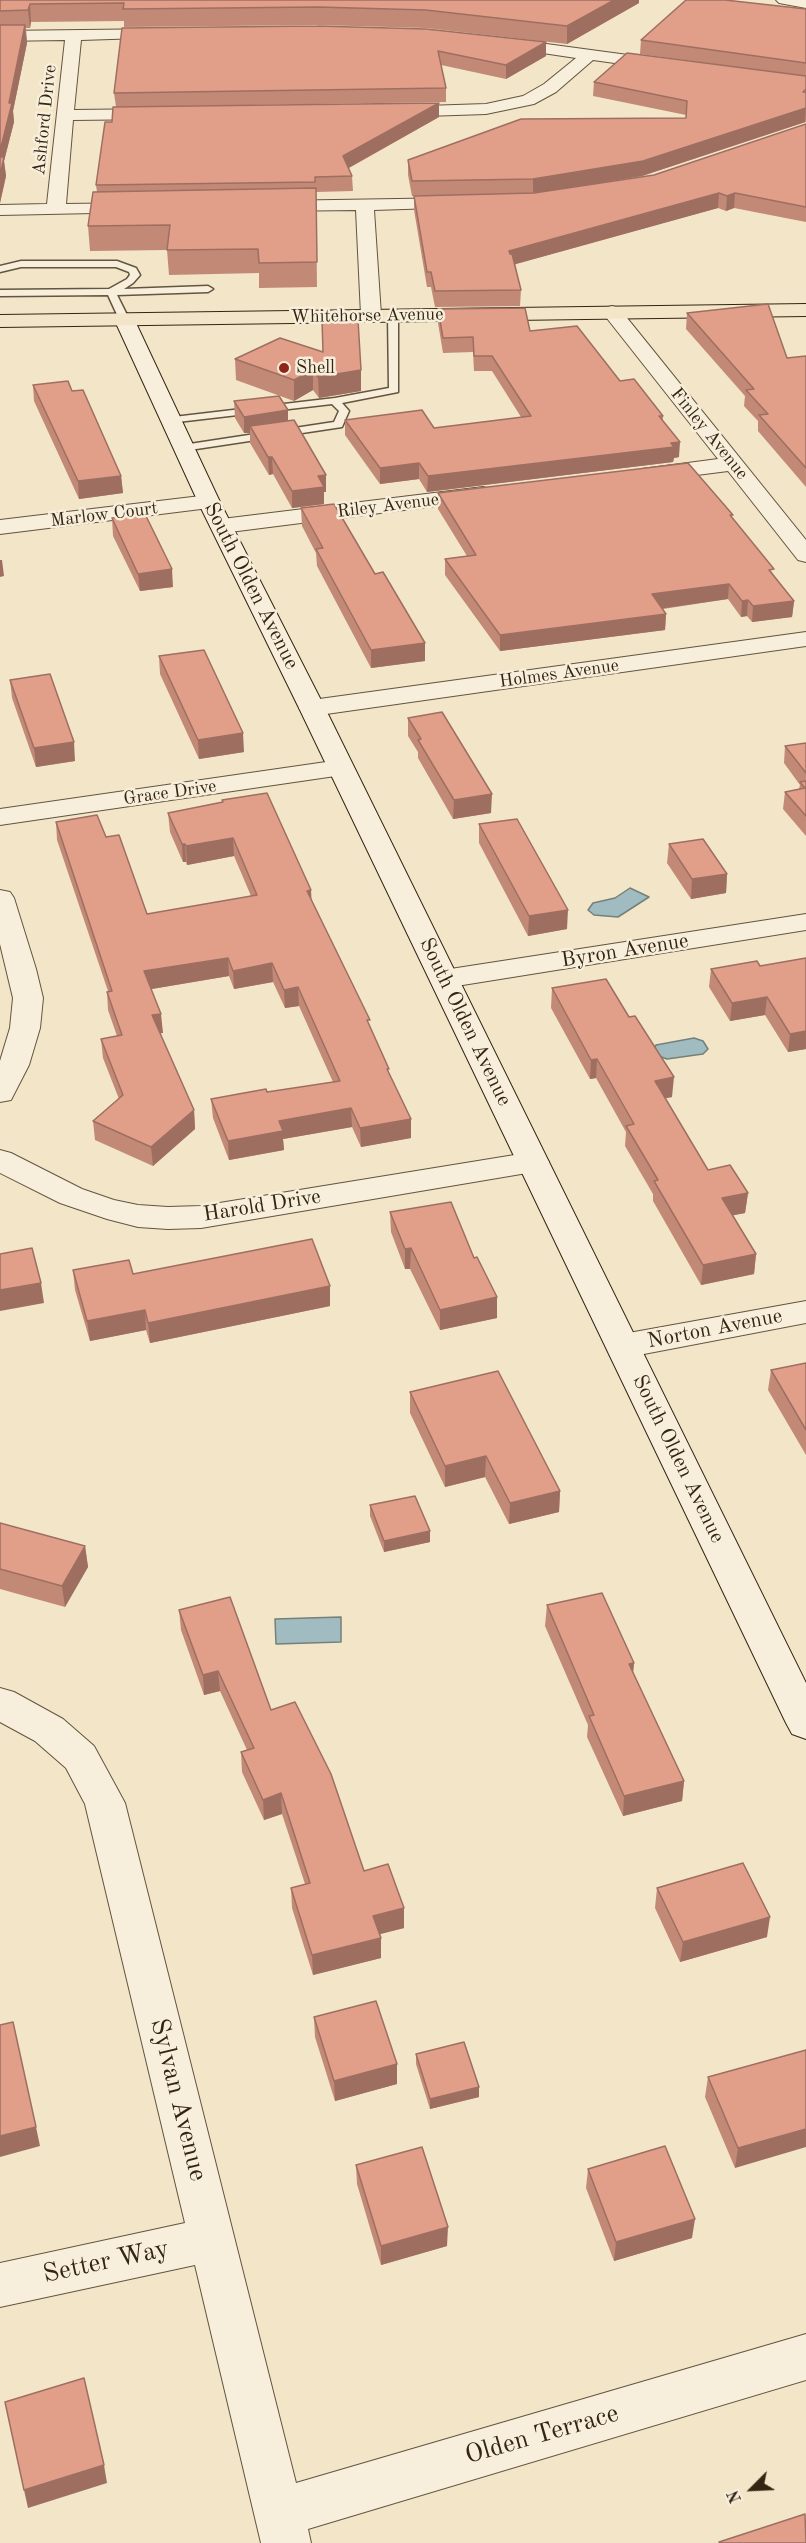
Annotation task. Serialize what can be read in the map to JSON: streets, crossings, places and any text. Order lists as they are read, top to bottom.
{
  "streets": {
    "main road": ["Whitehorse Avenue"],
    "street": [
      "Ashford Drive",
      "Finley Avenue",
      "Riley Avenue",
      "Marlow Court",
      "South Olden Avenue",
      "Holmes Avenue",
      "Grace Drive",
      "Byron Avenue",
      "Harold Drive",
      "Norton Avenue",
      "Sylvan Avenue",
      "Setter Way",
      "Olden Terrace"
    ]
  },
  "crossings": [
    ["Whitehorse Avenue", "Finley Avenue"],
    ["Whitehorse Avenue", "South Olden Avenue"],
    ["Riley Avenue", "Marlow Court"],
    ["Riley Avenue", "South Olden Avenue"],
    ["Marlow Court", "South Olden Avenue"],
    ["South Olden Avenue", "Holmes Avenue"],
    ["South Olden Avenue", "Grace Drive"],
    ["South Olden Avenue", "Byron Avenue"],
    ["South Olden Avenue", "Harold Drive"],
    ["South Olden Avenue", "Norton Avenue"],
    ["Sylvan Avenue", "Setter Way"],
    ["Sylvan Avenue", "Olden Terrace"]
  ],
  "places": ["Shell"],
  "north": "bottom left"
}
